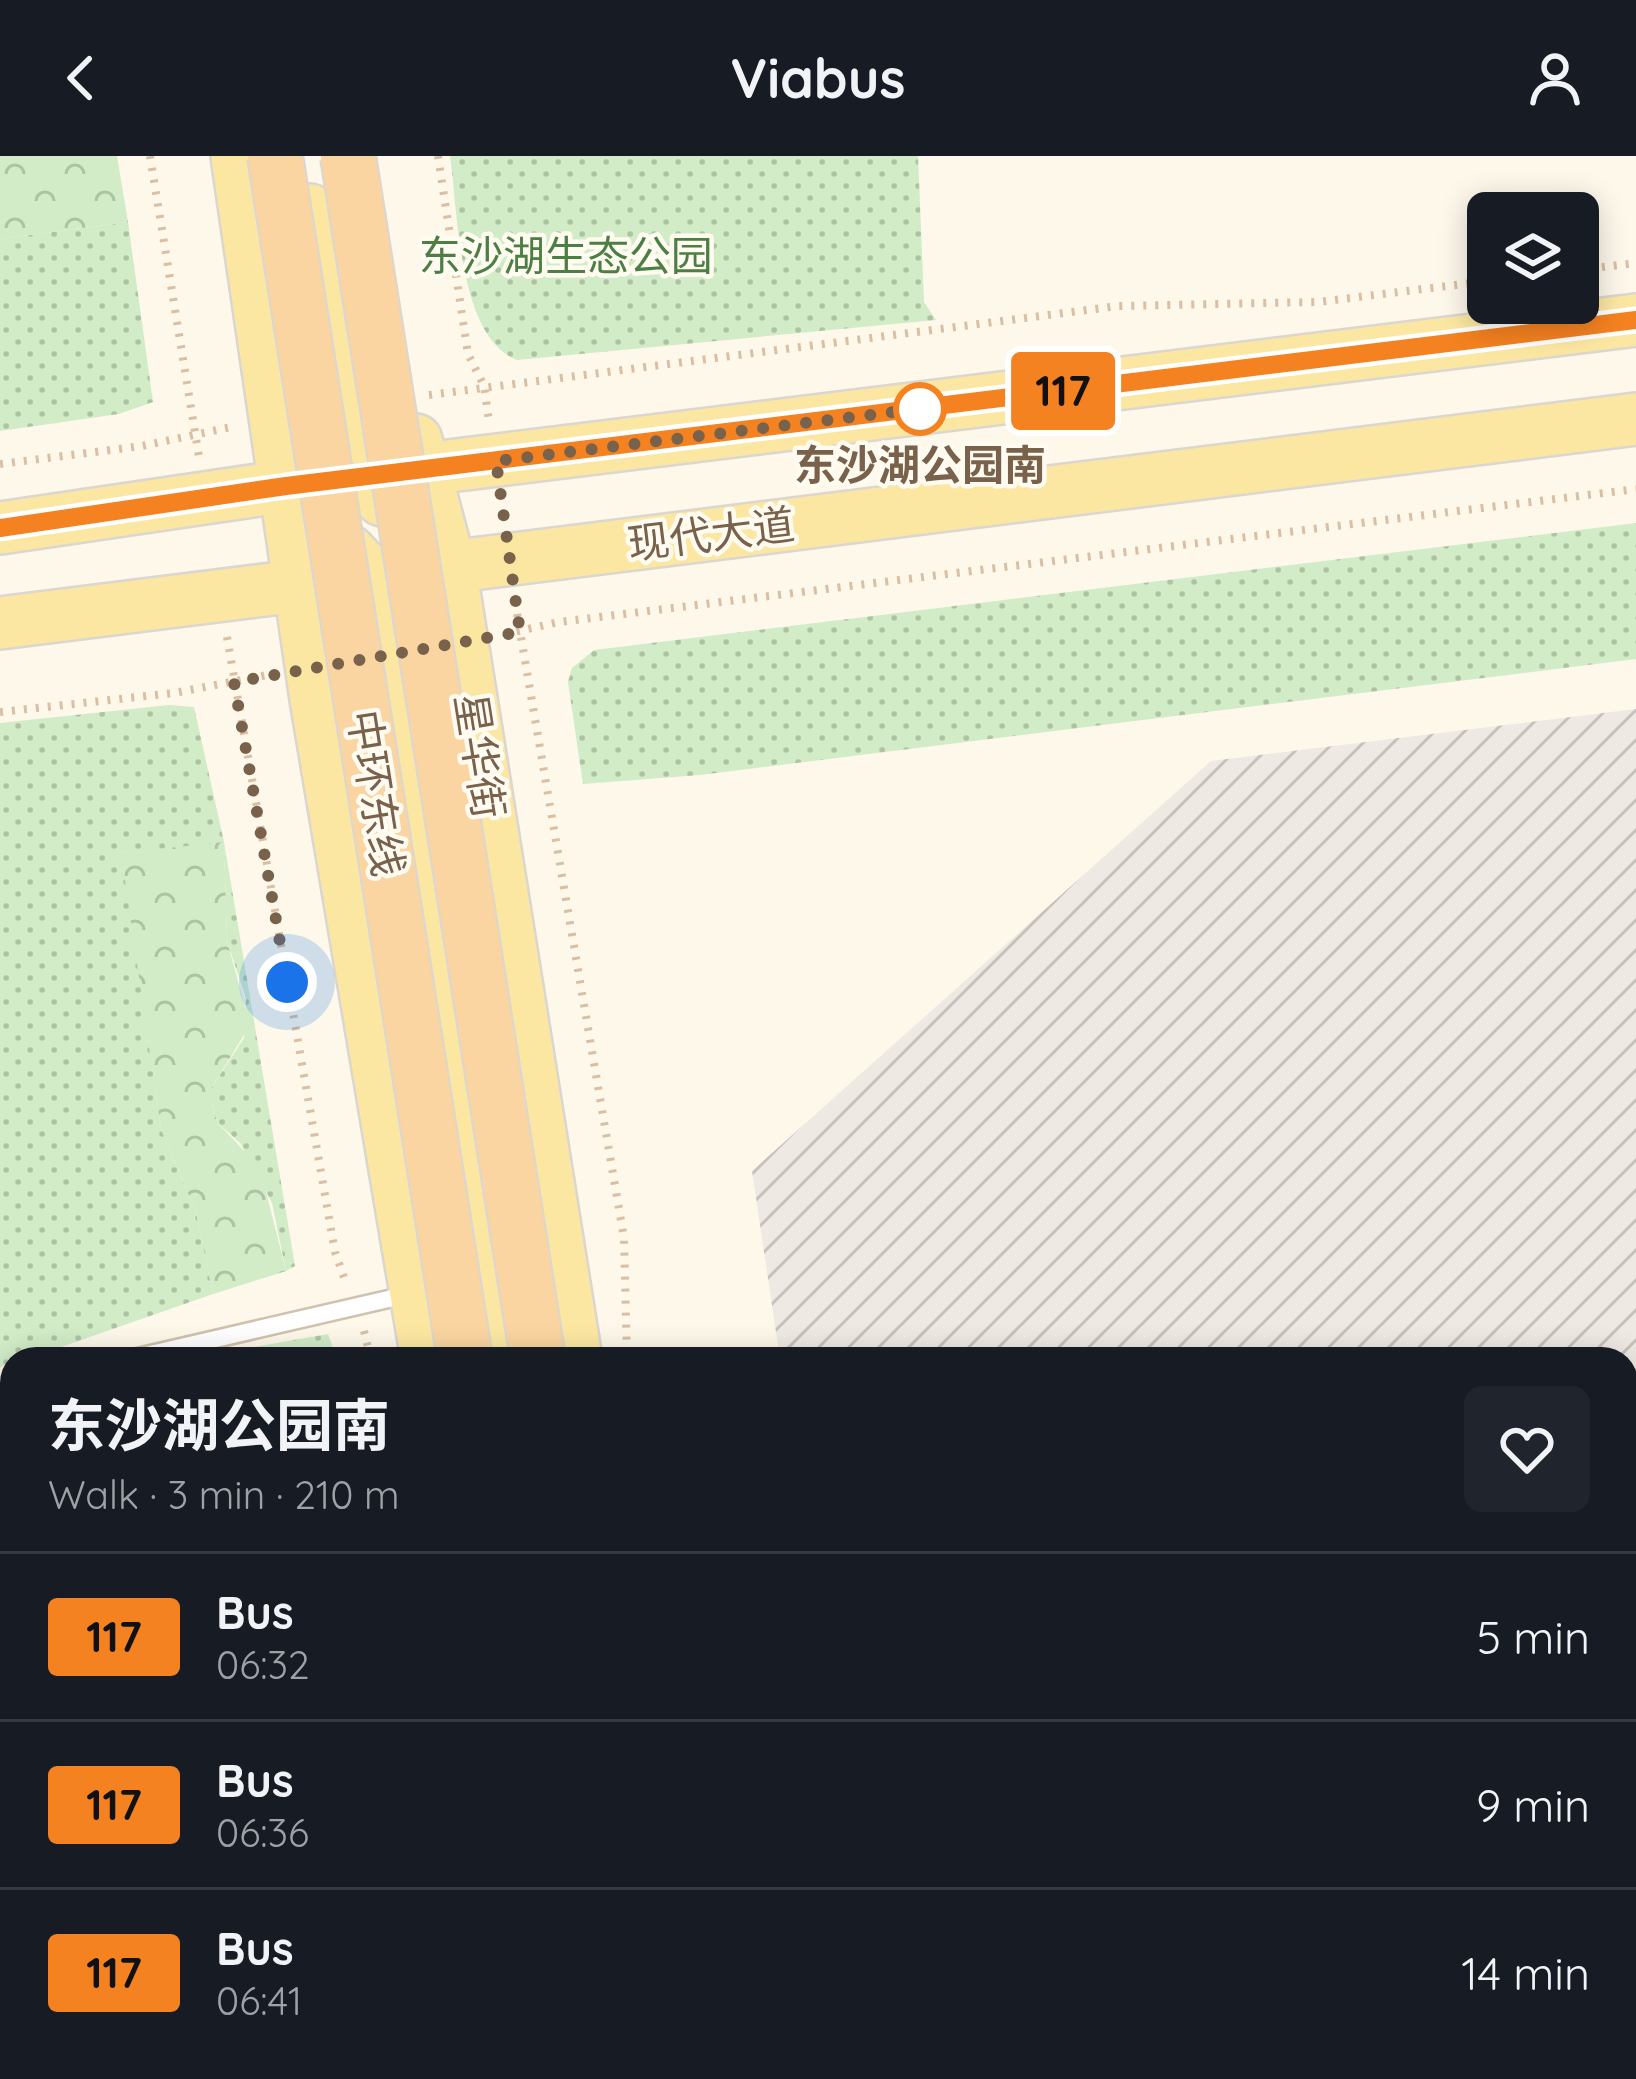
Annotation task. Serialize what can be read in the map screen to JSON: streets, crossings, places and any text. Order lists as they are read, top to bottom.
{
  "streets": {
    "highway": ["中环东线"],
    "main road": ["现代大道", "星华街"]
  },
  "crossings": [
    ["现代大道", "星华街"]
  ],
  "parks": ["东沙湖生态公园"],
  "places": ["东沙湖公园南"],
  "lines": ["bus line 117"],
  "page": {
    "header": "Viabus",
    "on_map": "117",
    "heading": ["东沙湖公园南", "Walk · 3 min · 210 m"],
    "list": [
      {
        "mark": "117",
        "name": "Bus",
        "note": "06:32",
        "value": "5 min"
      },
      {
        "mark": "117",
        "name": "Bus",
        "note": "06:36",
        "value": "9 min"
      },
      {
        "mark": "117",
        "name": "Bus",
        "note": "06:41",
        "value": "14 min"
      }
    ]
  }
}
